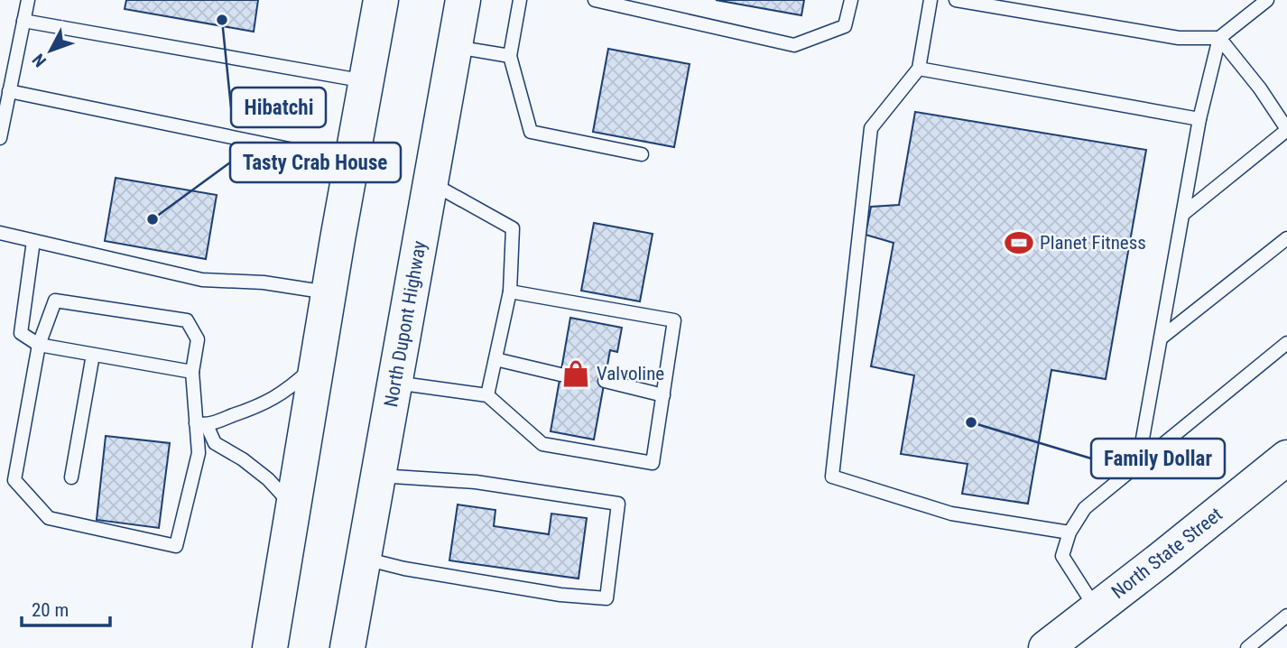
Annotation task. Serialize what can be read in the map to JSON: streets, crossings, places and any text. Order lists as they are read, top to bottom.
{
  "streets": {
    "main road": ["North Dupont Highway", "North State Street"]
  },
  "places": {
    "other": ["Hibatchi", "Tasty Crab House", "Family Dollar"],
    "sports": ["Planet Fitness"],
    "shop": ["Valvoline"]
  },
  "scale_bar": "20 m",
  "north": "bottom left"
}
